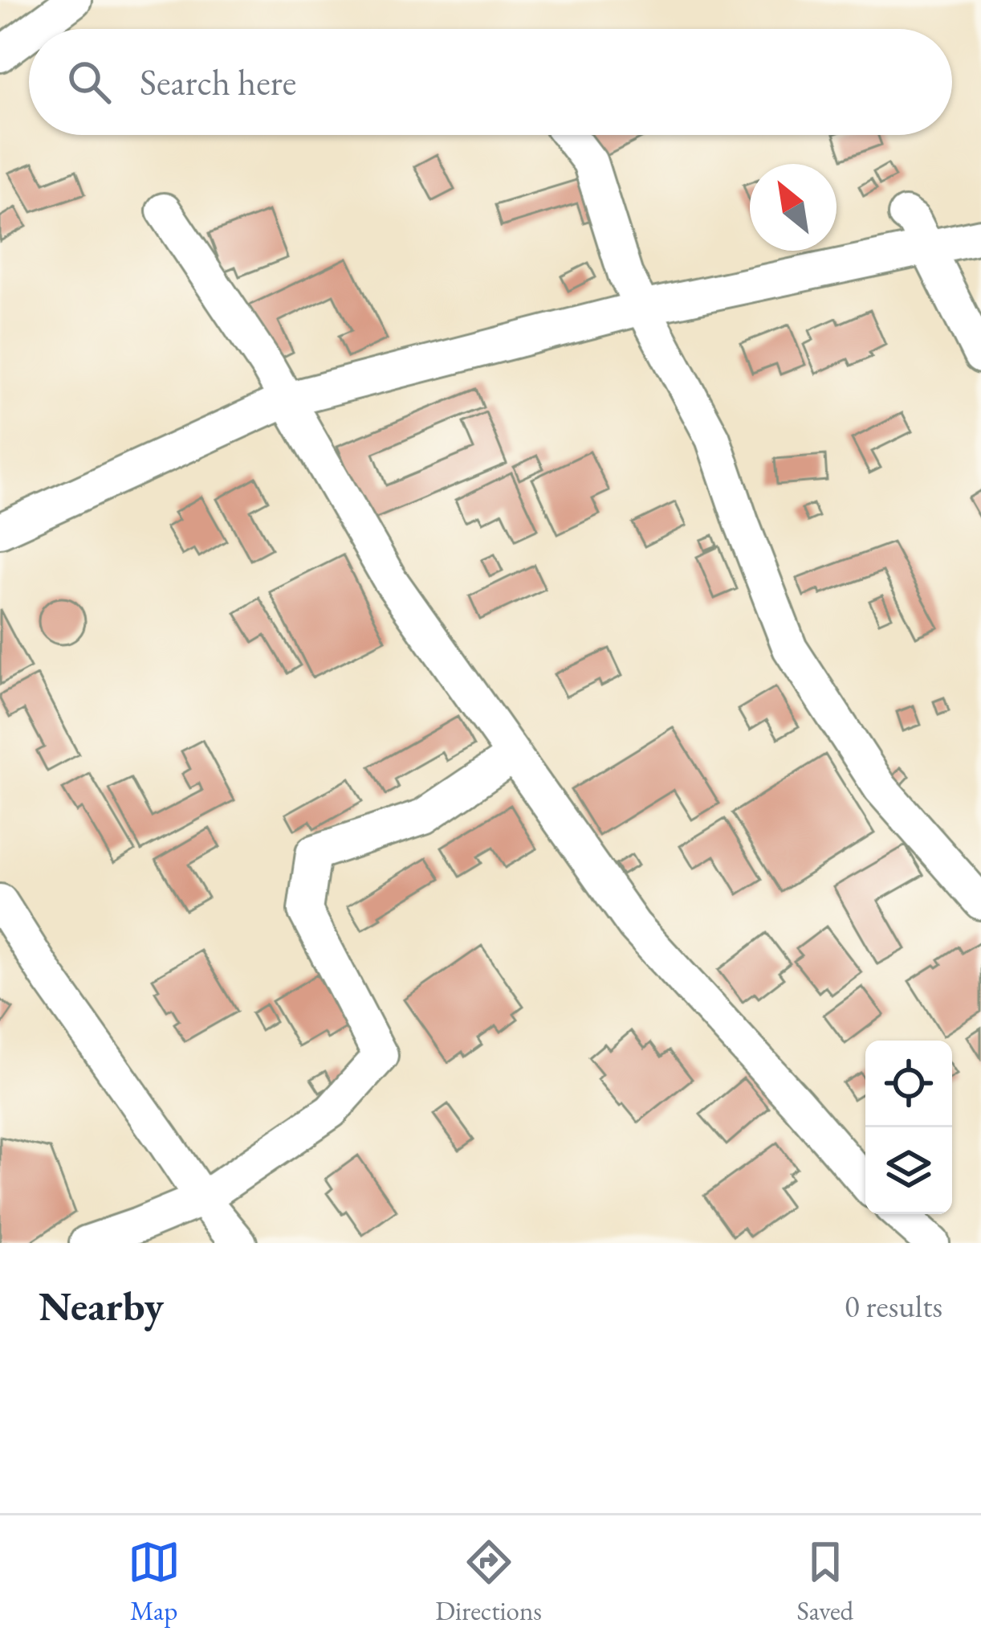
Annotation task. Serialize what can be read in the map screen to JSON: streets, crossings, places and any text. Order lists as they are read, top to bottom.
{
  "north": "top left",
  "page": {
    "search": "Search here",
    "heading": ["Nearby", "0 results"],
    "nav": ["Map", "Directions", "Saved"]
  }
}
